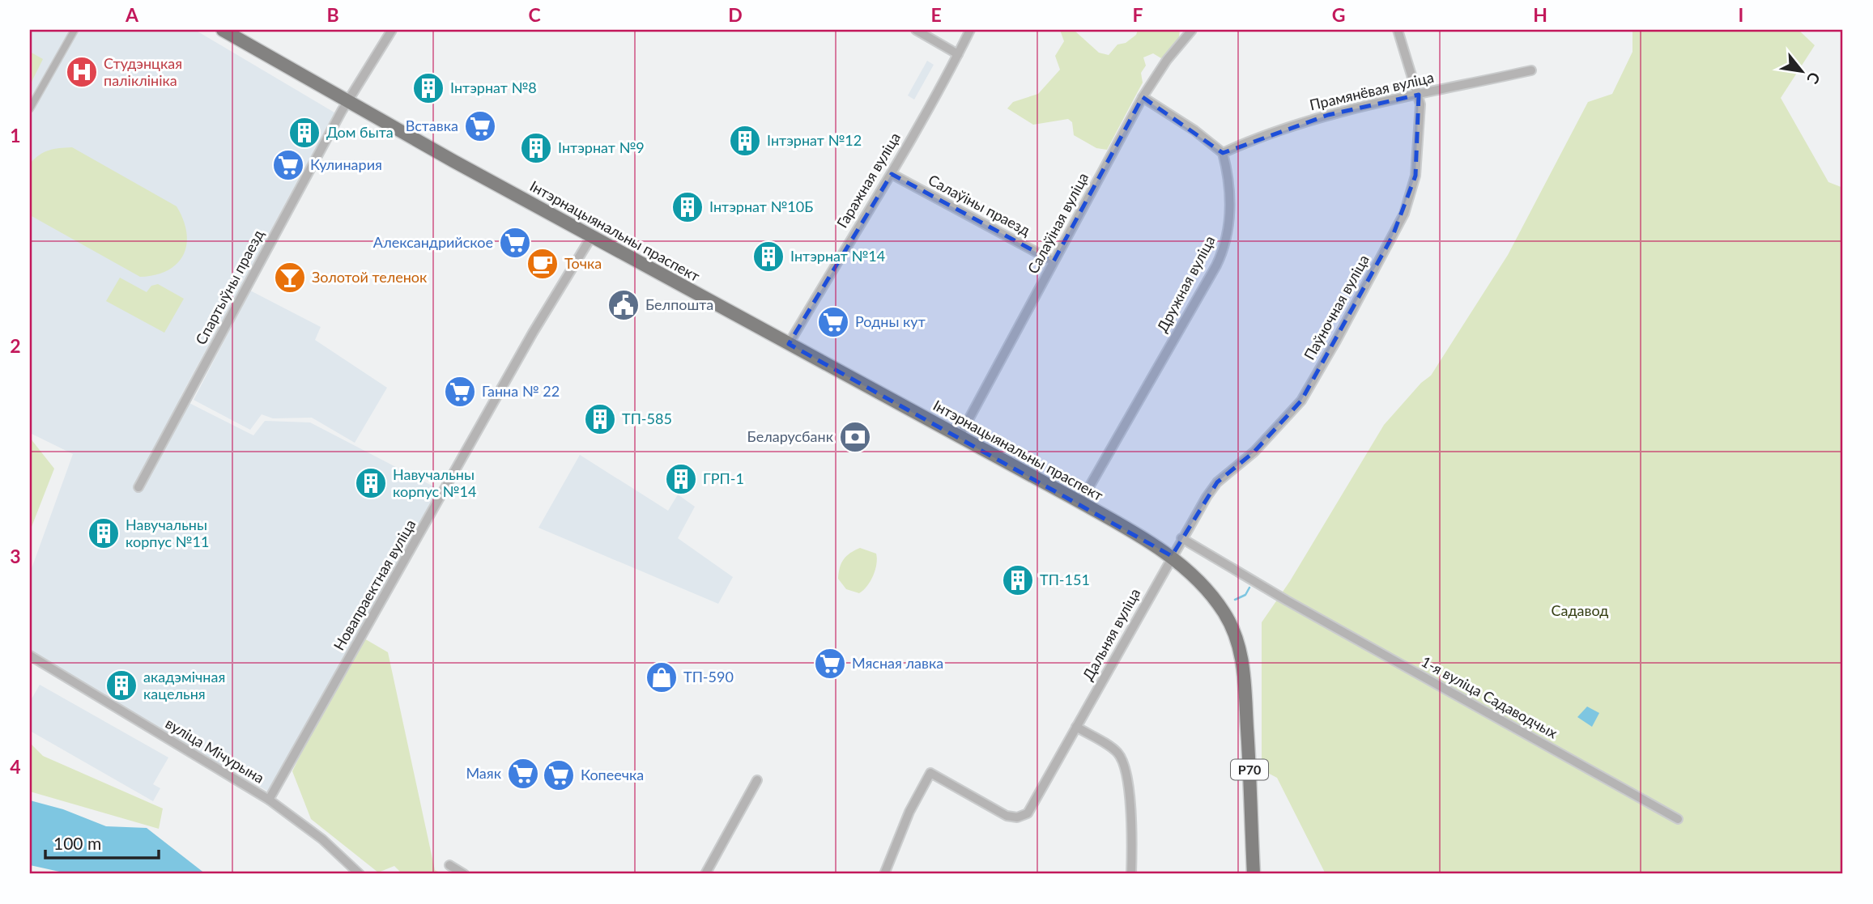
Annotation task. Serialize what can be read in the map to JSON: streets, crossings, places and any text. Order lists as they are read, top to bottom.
{
  "streets": {
    "main road": ["Інтэрнацыянальны праспект", "Р70"],
    "street": [
      "Прамянёвая вуліца",
      "Гаражная вуліца",
      "Салаўіны праезд",
      "Салаўіная вуліца",
      "Дружная вуліца",
      "Спартыўны праезд",
      "Паўночная вуліца",
      "Новапраектная вуліца",
      "Дальняя вуліца",
      "1-я вуліца Садаводчых",
      "вуліца Мічурына"
    ]
  },
  "crossings": [
    ["Прамянёвая вуліца", "Дружная вуліца"],
    ["Прамянёвая вуліца", "Паўночная вуліца"],
    ["Гаражная вуліца", "Салаўіны праезд"],
    ["Гаражная вуліца", "Інтэрнацыянальны праспект"],
    ["Салаўіны праезд", "Салаўіная вуліца"],
    ["Салаўіная вуліца", "Інтэрнацыянальны праспект"],
    ["Інтэрнацыянальны праспект", "Дружная вуліца"],
    ["Інтэрнацыянальны праспект", "Спартыўны праезд"],
    ["Інтэрнацыянальны праспект", "Паўночная вуліца"],
    ["Інтэрнацыянальны праспект", "Новапраектная вуліца"],
    ["Інтэрнацыянальны праспект", "Дальняя вуліца"],
    ["Інтэрнацыянальны праспект", "Р70"],
    ["Паўночная вуліца", "Дальняя вуліца"],
    ["Паўночная вуліца", "1-я вуліца Садаводчых"],
    ["Паўночная вуліца", "Р70"],
    ["Новапраектная вуліца", "вуліца Мічурына"],
    ["Дальняя вуліца", "Р70"]
  ],
  "parks": ["Садавод"],
  "places": {
    "hospital": ["Студэнцкая паліклініка"],
    "building": [
      "Інтэрнат №8",
      "Дом быта",
      "Інтэрнат №12",
      "Інтэрнат №9",
      "Інтэрнат №10Б",
      "Інтэрнат №14",
      "ТП-585",
      "ГРП-1",
      "Навучальны корпус №14",
      "Навучальны корпус №11",
      "ТП-151",
      "акадэмічная кацельня"
    ],
    "supermarket": [
      "Вставка",
      "Кулинария",
      "Александрийское",
      "Родны кут",
      "Ганна № 22",
      "Мясная лавка",
      "Маяк",
      "Копеечка"
    ],
    "cafe": ["Точка"],
    "bar": ["Золотой теленок"],
    "public building": ["Белпошта"],
    "bank": ["Беларусбанк"],
    "shop": ["ТП-590"]
  },
  "scale_bar": "100 m",
  "north": "bottom right",
  "grid": {
    "columns": [
      "A",
      "B",
      "C",
      "D",
      "E",
      "F",
      "G",
      "H",
      "I"
    ],
    "rows": [
      "1",
      "2",
      "3",
      "4"
    ]
  }
}
